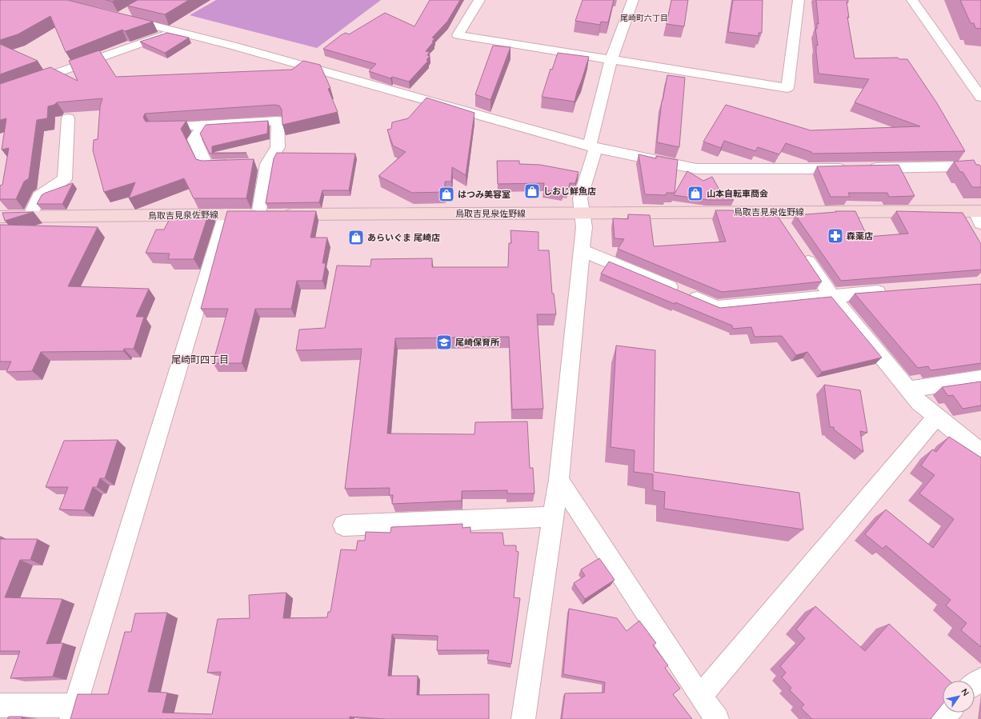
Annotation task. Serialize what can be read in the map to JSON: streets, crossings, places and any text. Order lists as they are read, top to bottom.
{
  "streets": {
    "main road": ["鳥取吉見泉佐野線"]
  },
  "districts": ["尾崎町六丁目", "尾崎町四丁目"],
  "places": {
    "shop": [
      "しおじ鮮魚店",
      "山本自転車商会",
      "はつみ美容室",
      "あらいぐま 尾崎店"
    ],
    "pharmacy": ["森薬店"],
    "school or university": ["尾崎保育所"]
  },
  "north": "top right"
}
